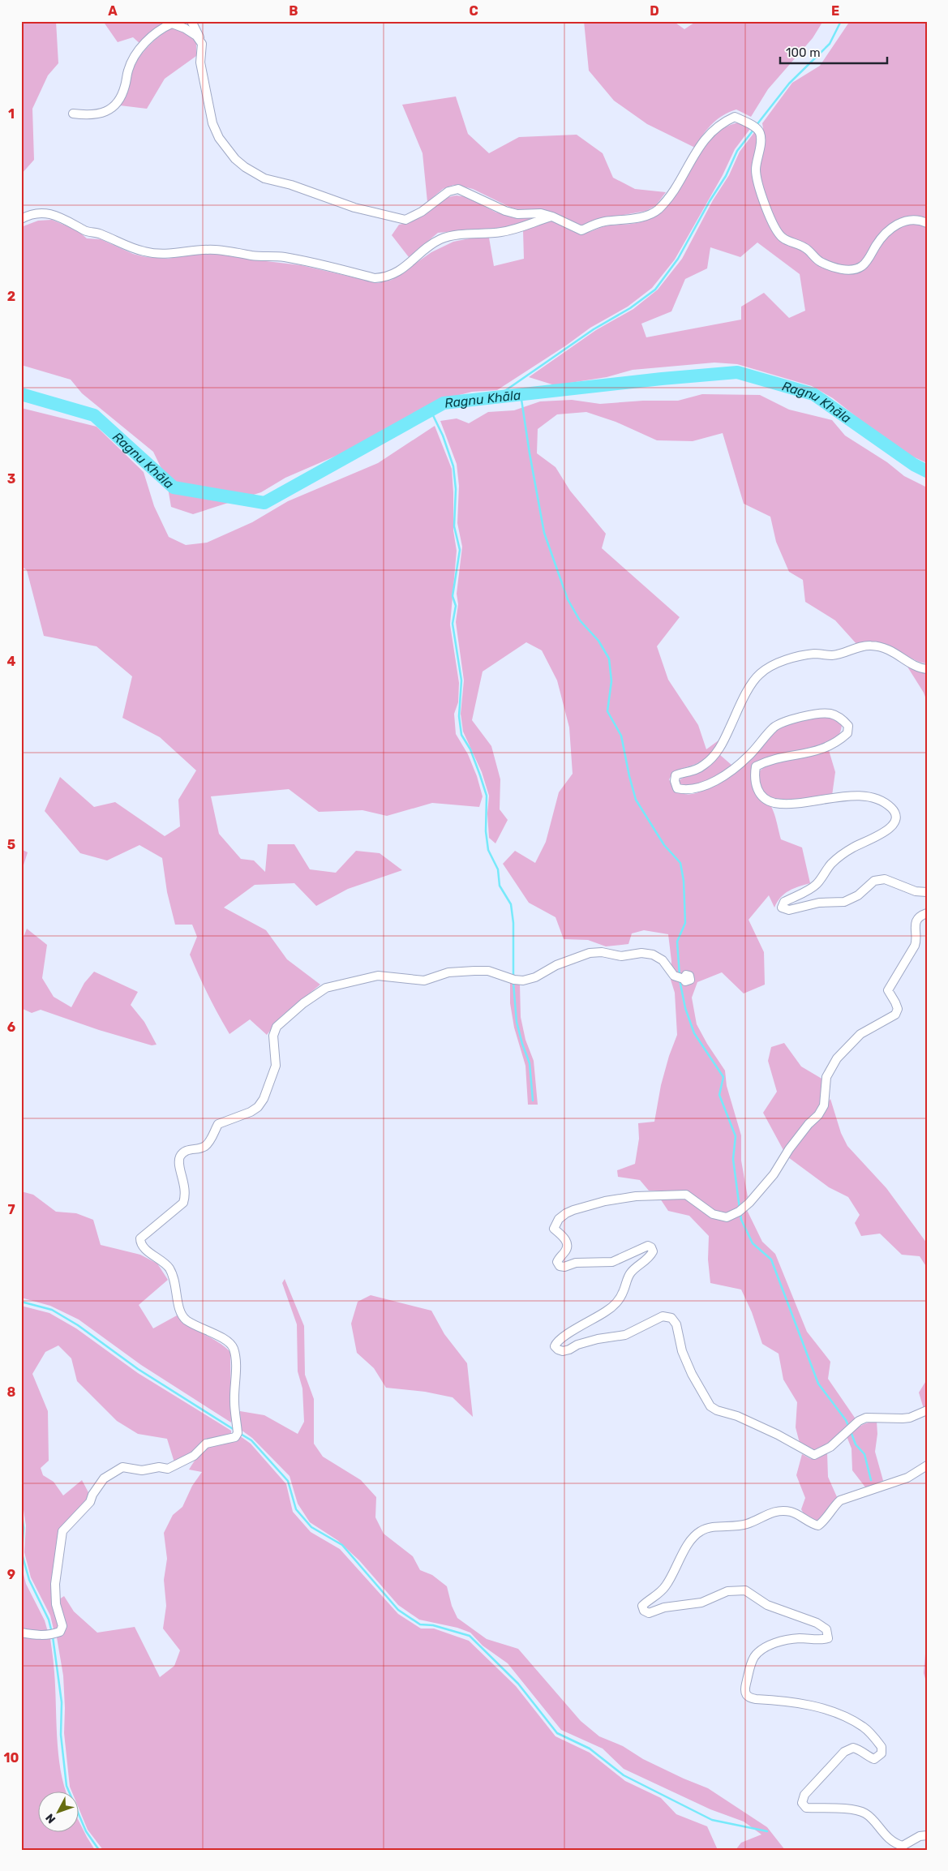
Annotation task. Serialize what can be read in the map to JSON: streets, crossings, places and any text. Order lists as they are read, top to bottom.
{
  "water": ["Ragnu Khāla"],
  "scale_bar": "100 m",
  "north": "bottom left",
  "grid": {
    "columns": [
      "A",
      "B",
      "C",
      "D",
      "E"
    ],
    "rows": [
      "1",
      "2",
      "3",
      "4",
      "5",
      "6",
      "7",
      "8",
      "9",
      "10"
    ]
  }
}
